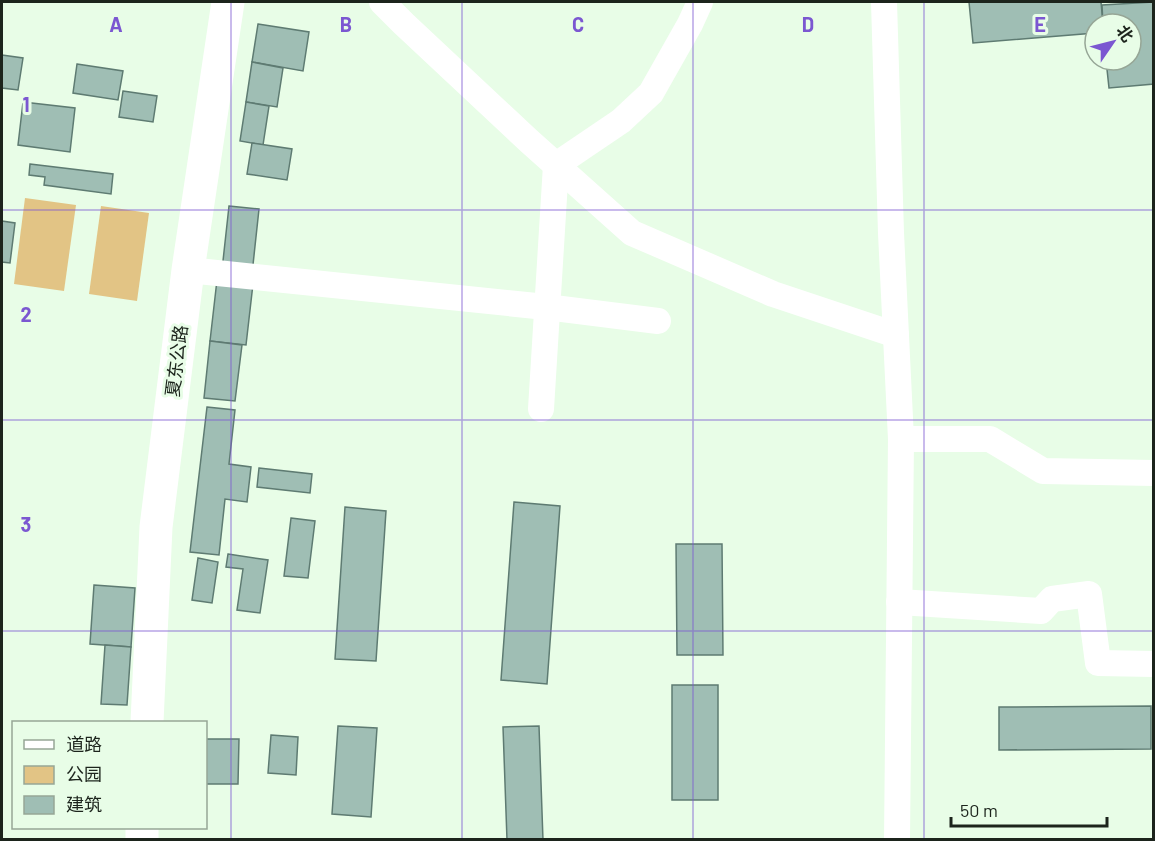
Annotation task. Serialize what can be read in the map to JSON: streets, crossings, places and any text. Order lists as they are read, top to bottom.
{
  "streets": {
    "main road": ["夏东公路"]
  },
  "legend": ["道路", "公园", "建筑"],
  "scale_bar": "50 m",
  "north": "top right",
  "grid": {
    "columns": [
      "A",
      "B",
      "C",
      "D",
      "E"
    ],
    "rows": ["1", "2", "3"]
  }
}
